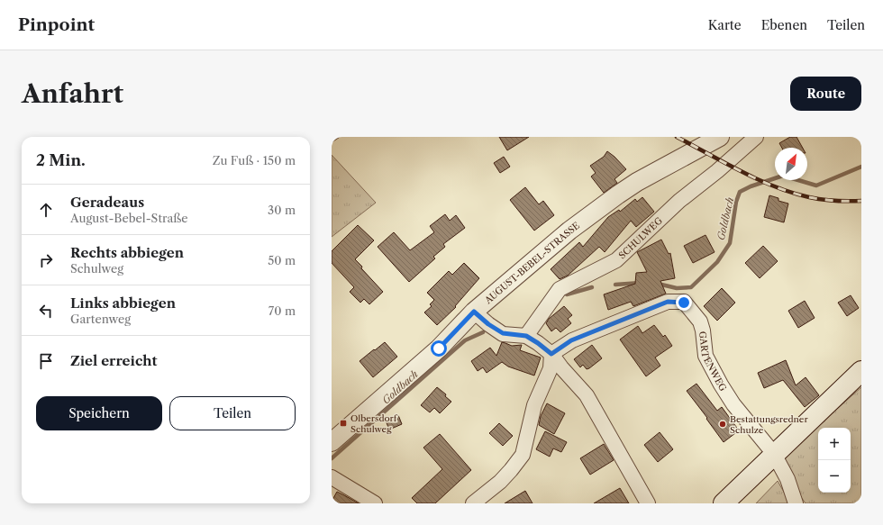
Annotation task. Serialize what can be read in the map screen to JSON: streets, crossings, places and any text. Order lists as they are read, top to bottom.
{
  "streets": {
    "street": ["SCHULWEG", "AUGUST-BEBEL-STRASSE", "GARTENWEG"]
  },
  "water": ["Goldbach"],
  "places": {
    "transit": ["Olbersdorf Schulweg"],
    "other": ["Bestattungsredner Schulze"]
  },
  "north": "top right",
  "page": {
    "header": "Pinpoint",
    "nav": ["Karte", "Ebenen", "Teilen"],
    "buttons": [
      "Route",
      ["Speichern", "Teilen"]
    ],
    "title": "Anfahrt",
    "heading": ["2 Min.", "Zu Fuß · 150 m"],
    "list": [
      ["Geradeaus", "August-Bebel-Straße", "30 m"],
      ["Rechts abbiegen", "Schulweg", "50 m"],
      ["Links abbiegen", "Gartenweg", "70 m"],
      "Ziel erreicht"
    ],
    "map_buttons": ["+", "−"]
  }
}
